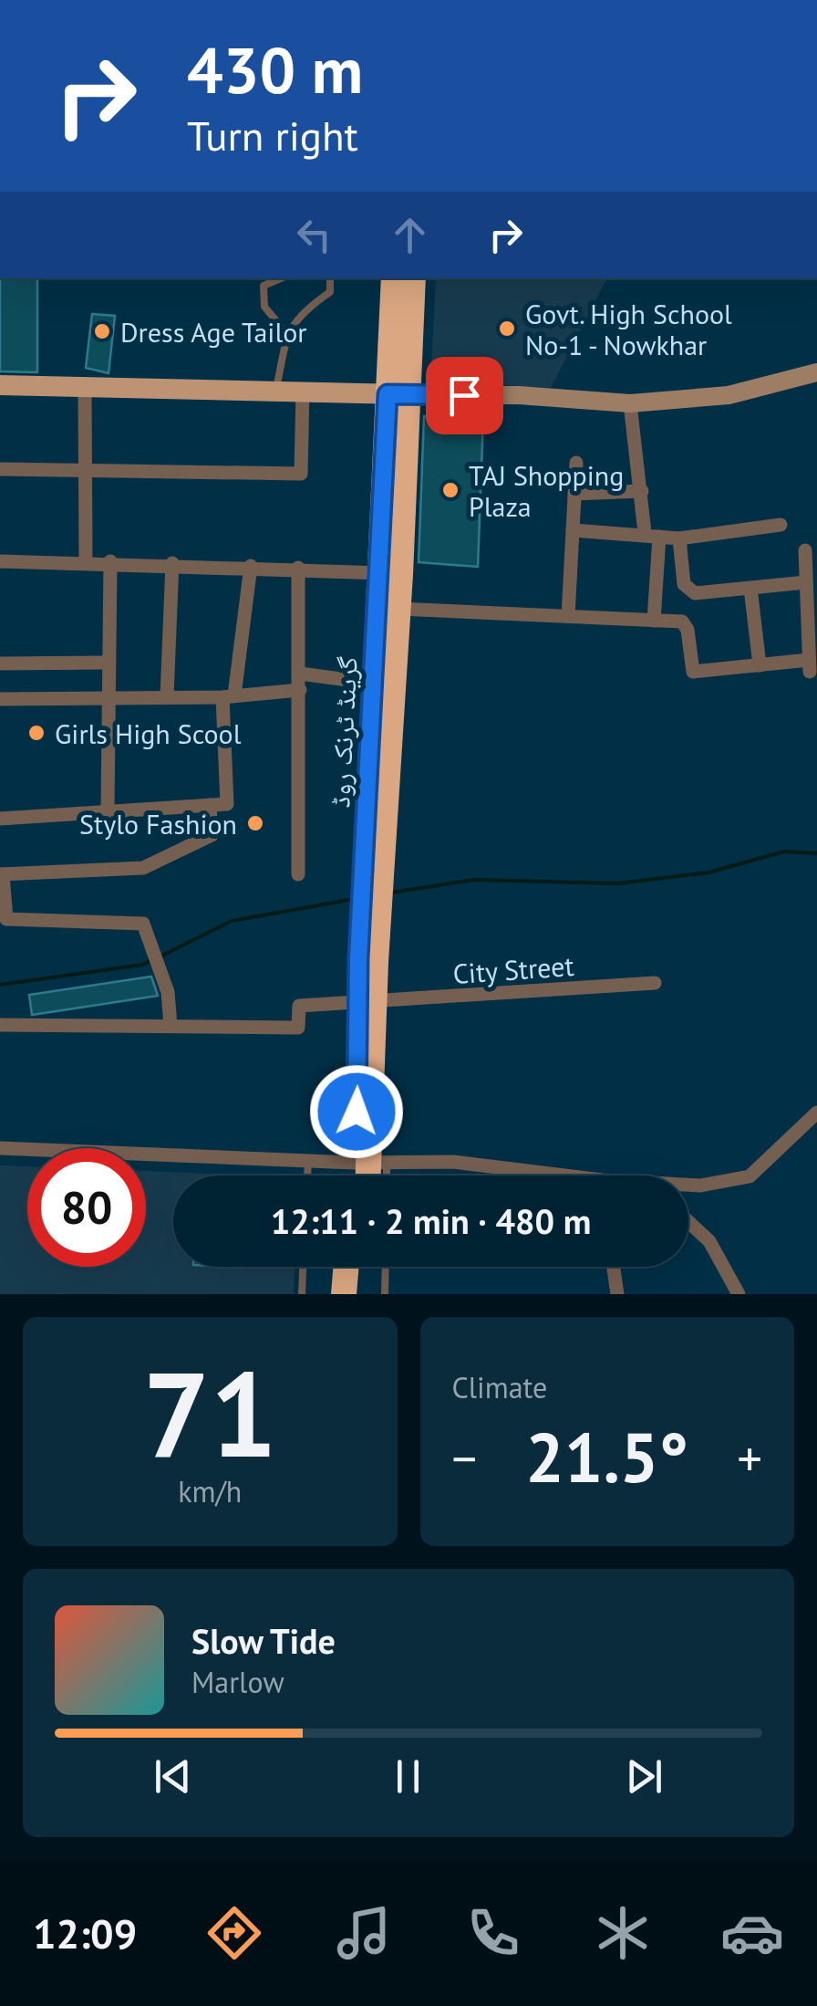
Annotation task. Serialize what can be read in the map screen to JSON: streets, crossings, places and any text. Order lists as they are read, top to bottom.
{
  "streets": {
    "highway": ["گرینڈ ٹرنک روڈ"],
    "street": ["City Street"]
  },
  "crossings": [
    ["گرینڈ ٹرنک روڈ", "City Street"]
  ],
  "places": [
    "Govt. High School No-1 - Nowkhar",
    "Dress Age Tailor",
    "TAJ Shopping Plaza",
    "Girls High Scool",
    "Stylo Fashion"
  ],
  "page": {
    "turn": ["430 m", "Turn right"],
    "limit": "80",
    "trip": "12:11 · 2 min · 480 m",
    "tile": [
      ["71", "km/h"],
      "Climate"
    ],
    "heat": ["−", "21.5°", "+"],
    "song": ["Slow Tide", "Marlow"],
    "tabs": "12:09"
  }
}
